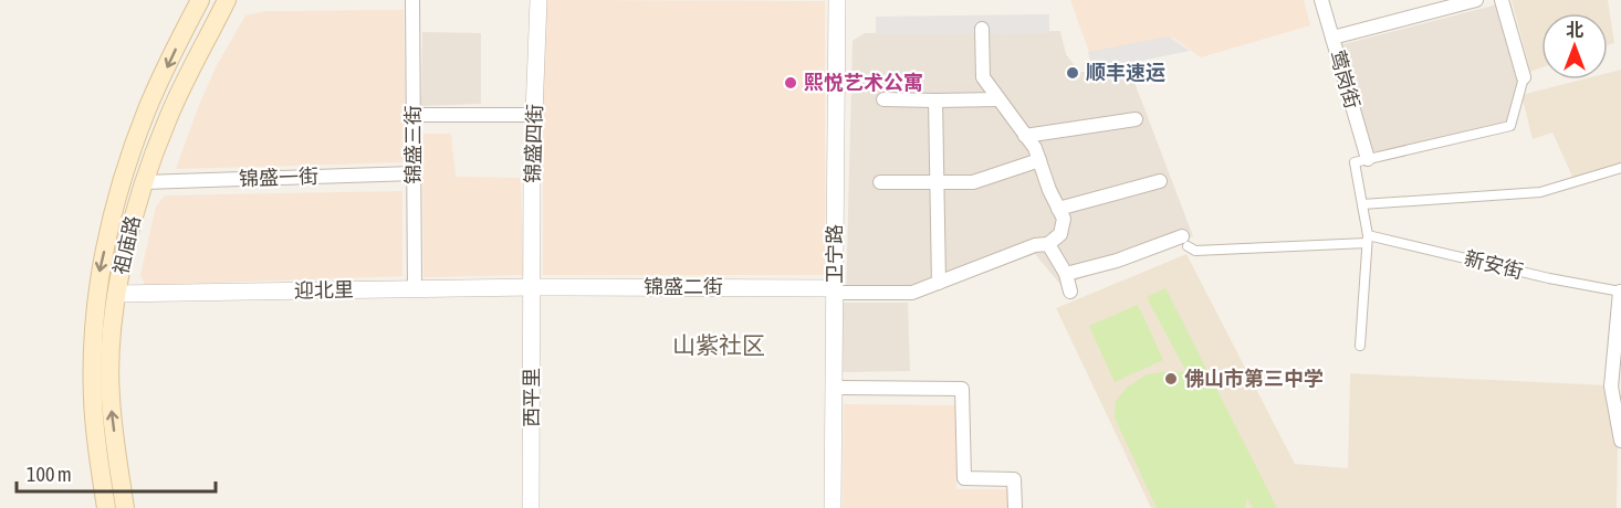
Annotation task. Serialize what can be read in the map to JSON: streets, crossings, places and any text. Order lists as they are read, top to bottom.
{
  "streets": {
    "main road": ["祖庙路"],
    "street": [
      "莺岗街",
      "锦盛四街",
      "锦盛三街",
      "锦盛一街",
      "卫宁路",
      "新安街",
      "锦盛二街",
      "迎北里",
      "西平里"
    ]
  },
  "crossings": [
    ["锦盛四街", "锦盛二街"],
    ["锦盛四街", "迎北里"],
    ["锦盛四街", "西平里"],
    ["锦盛三街", "锦盛一街"],
    ["锦盛三街", "迎北里"],
    ["锦盛一街", "祖庙路"],
    ["祖庙路", "迎北里"],
    ["卫宁路", "锦盛二街"],
    ["锦盛二街", "迎北里"],
    ["锦盛二街", "西平里"],
    ["迎北里", "西平里"]
  ],
  "districts": ["山紫社区"],
  "places": ["顺丰速运", "熙悦艺术公寓", "佛山市第三中学"],
  "scale_bar": "100 m",
  "north": "top"
}
